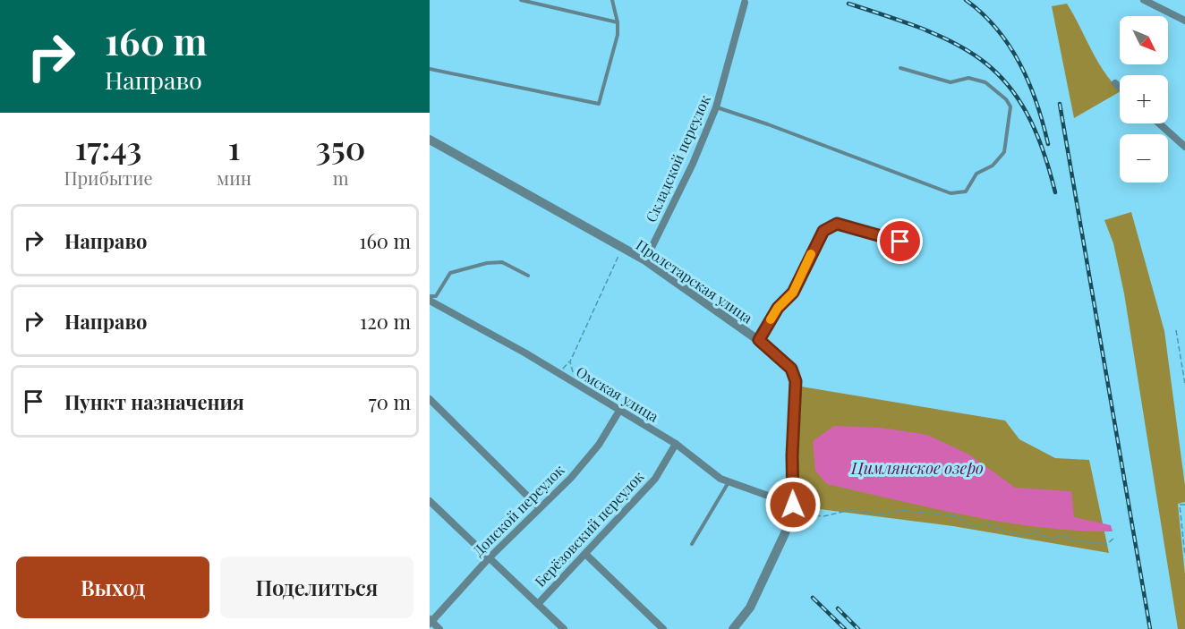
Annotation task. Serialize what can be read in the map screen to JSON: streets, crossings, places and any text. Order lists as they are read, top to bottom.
{
  "streets": {
    "street": [
      "Складской переулок",
      "Пролетарская улица",
      "Омская улица",
      "Донской переулок",
      "Берёзовский переулок"
    ]
  },
  "crossings": [
    ["Складской переулок", "Пролетарская улица"],
    ["Пролетарская улица", "Омская улица"],
    ["Омская улица", "Донской переулок"],
    ["Омская улица", "Берёзовский переулок"]
  ],
  "water": ["Цимлянское озеро"],
  "north": "bottom right",
  "page": {
    "turn": ["160 m", "Направо"],
    "map_buttons": ["+", "−"],
    "eta": [
      "17:43",
      "Прибытие",
      "1",
      "мин",
      "350",
      "m"
    ],
    "list": [
      {
        "name": "Направо",
        "value": "160 m"
      },
      {
        "name": "Направо",
        "value": "120 m"
      },
      {
        "name": "Пункт назначения",
        "value": "70 m"
      }
    ],
    "buttons": ["Выход", "Поделиться"]
  }
}
